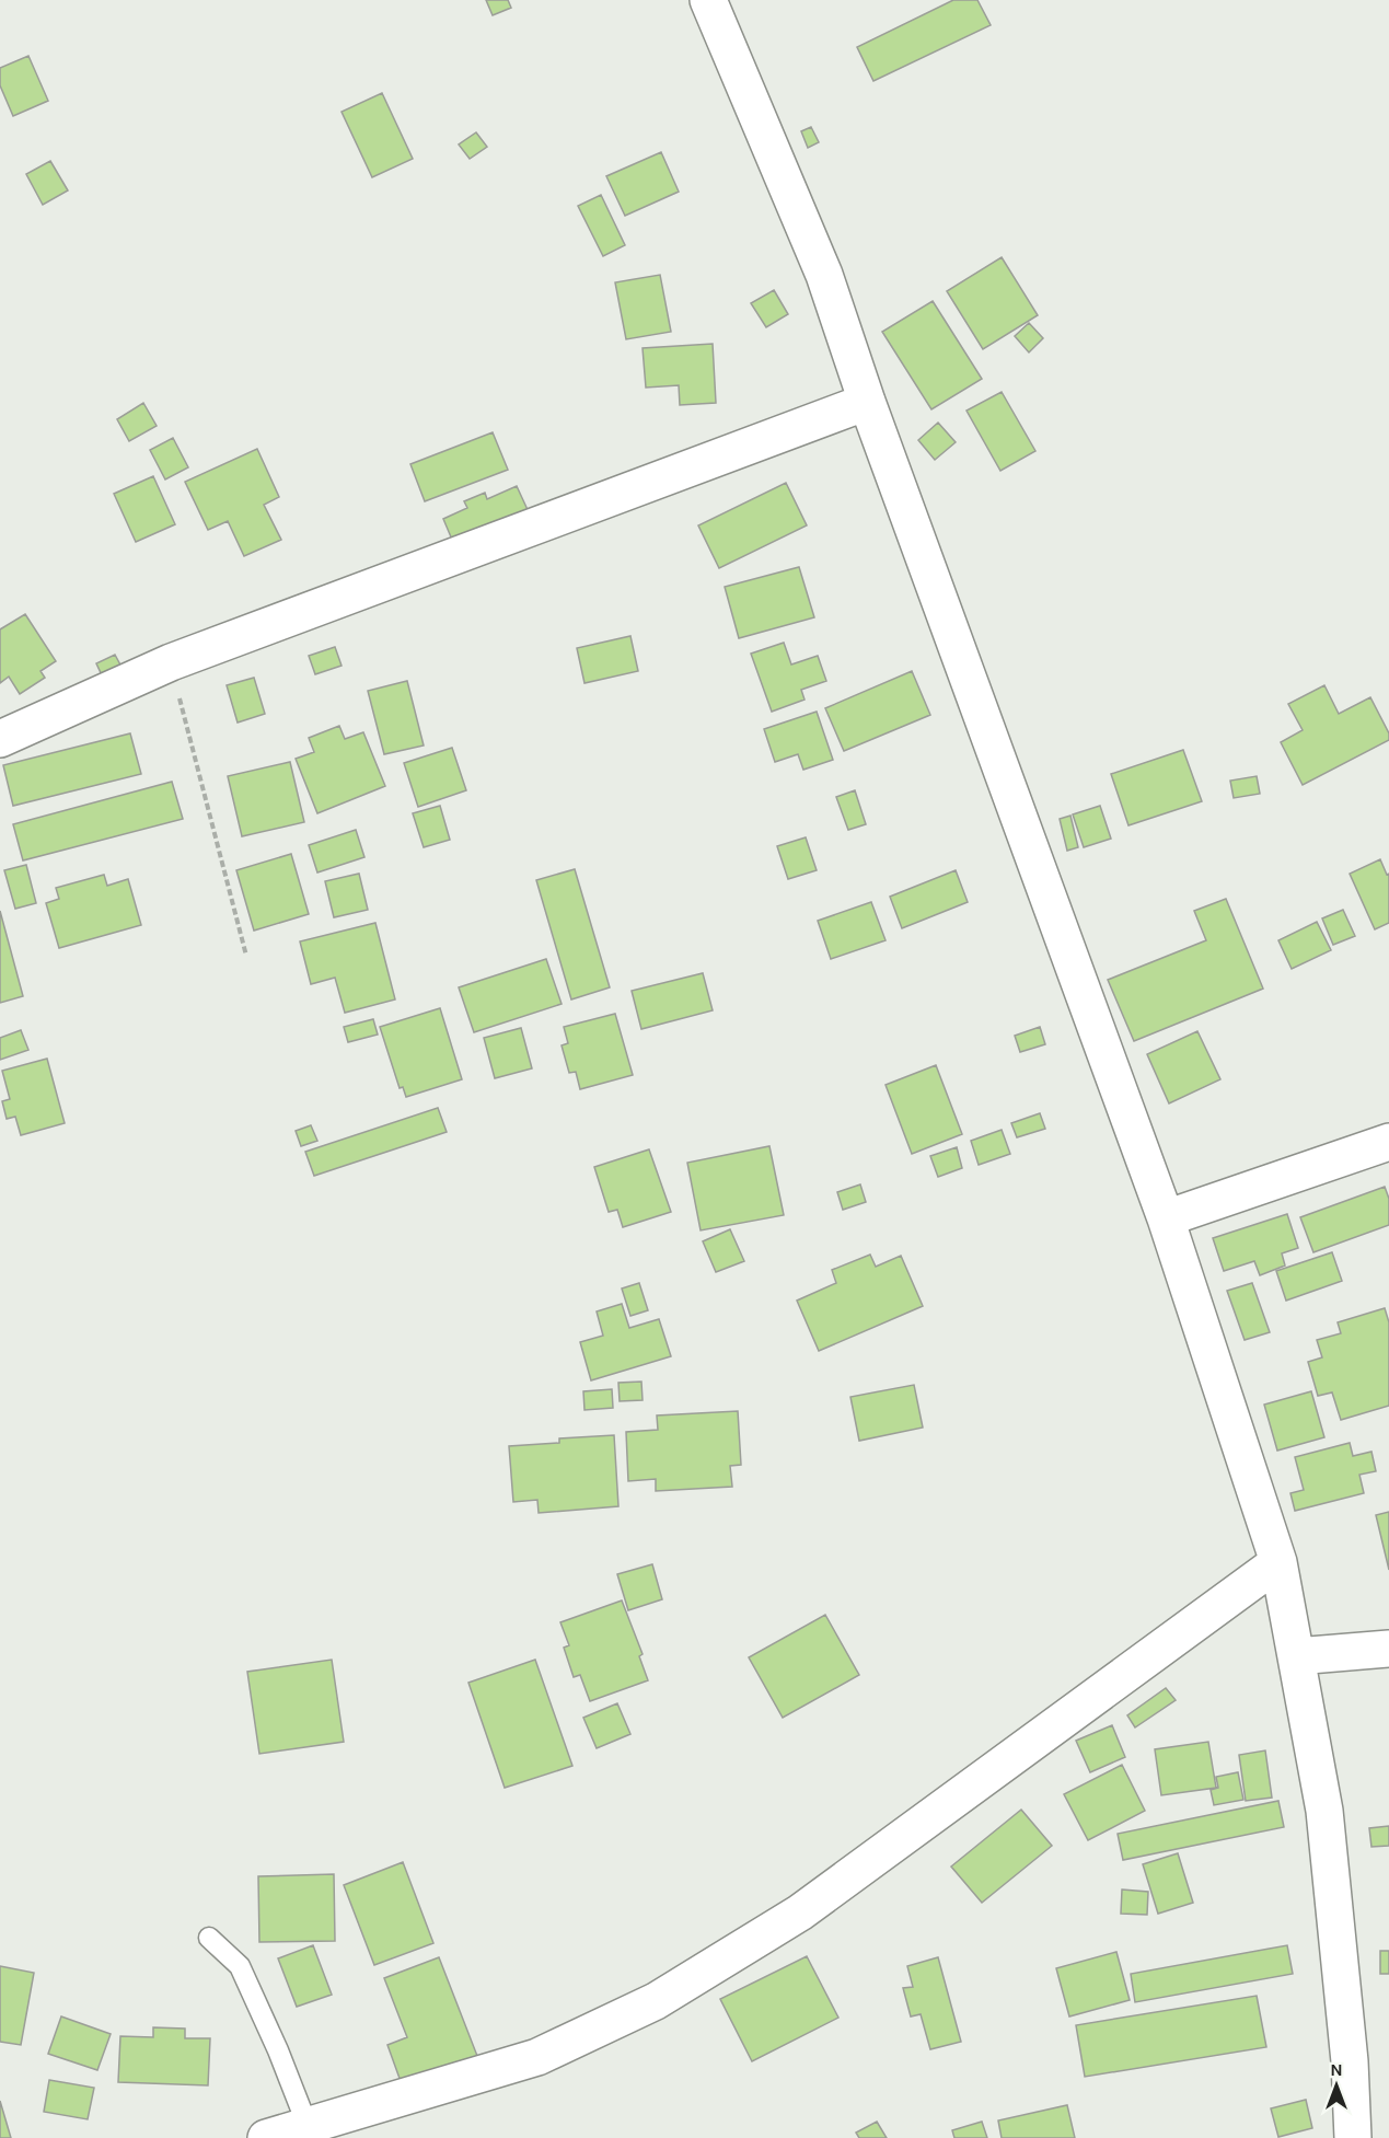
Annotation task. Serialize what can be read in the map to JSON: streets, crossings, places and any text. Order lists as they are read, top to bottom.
{
  "north": "top"
}
